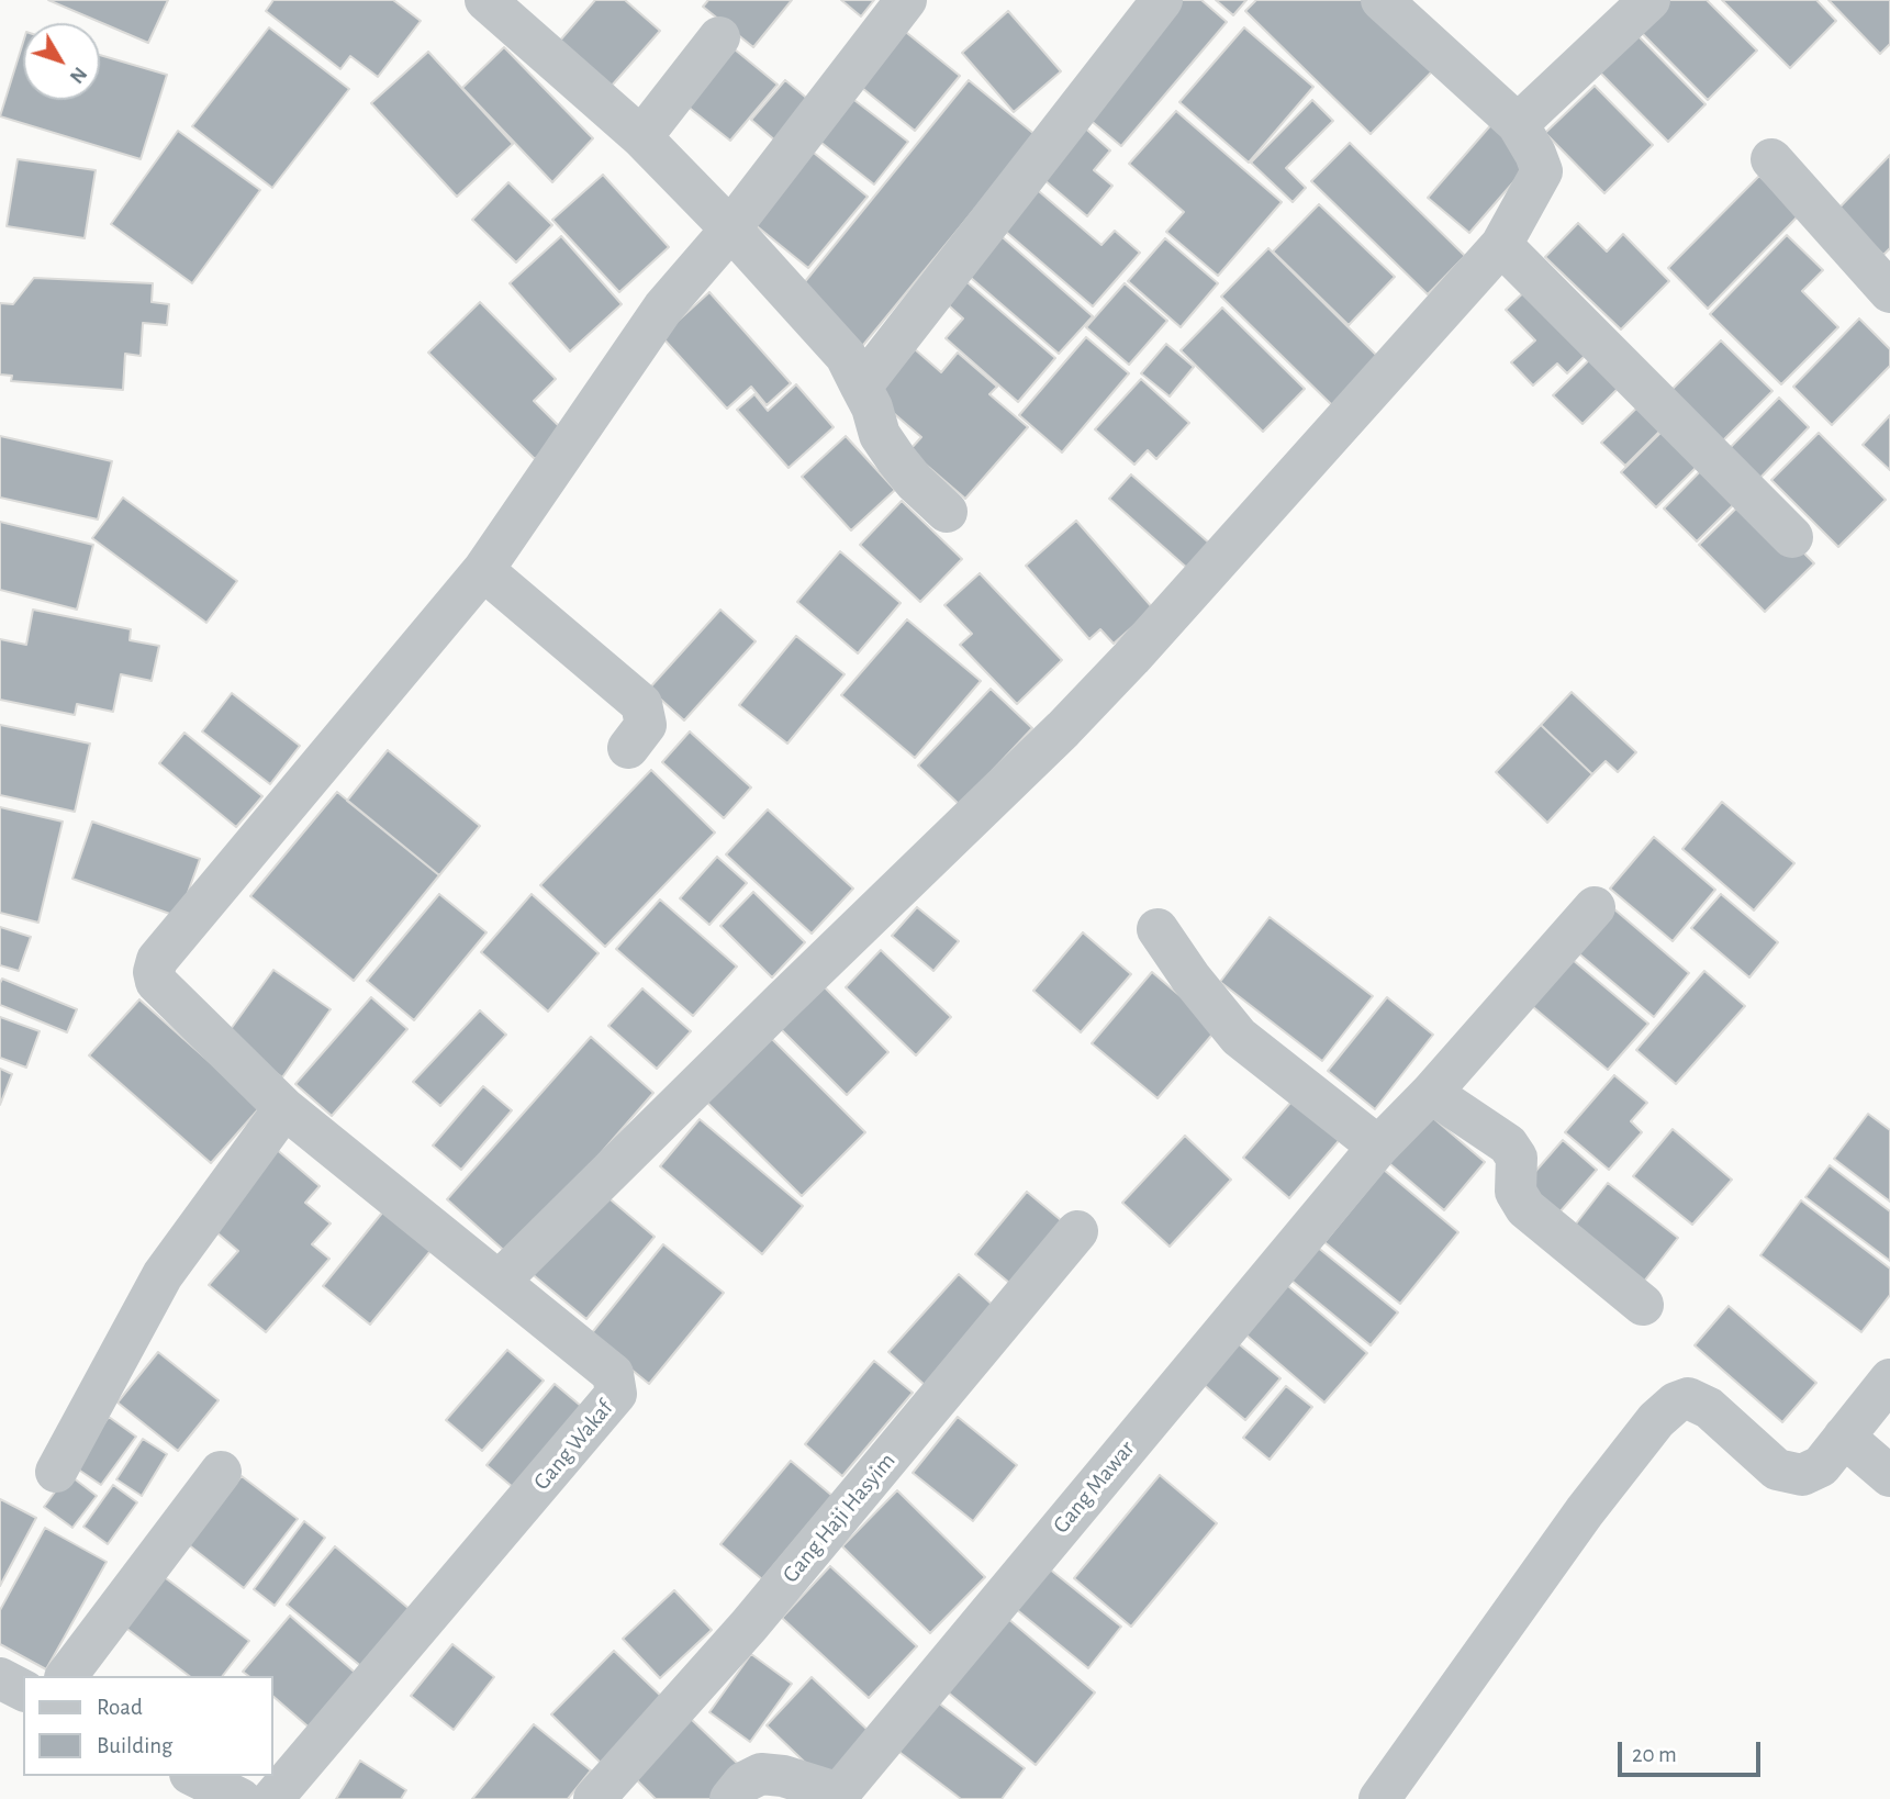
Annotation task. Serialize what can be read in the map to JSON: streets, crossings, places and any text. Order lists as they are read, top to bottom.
{
  "streets": {
    "street": ["Gang Wakaf", "Gang Mawar", "Gang Haji Hasyim"]
  },
  "legend": ["Road", "Building"],
  "scale_bar": "20 m",
  "north": "bottom right"
}
